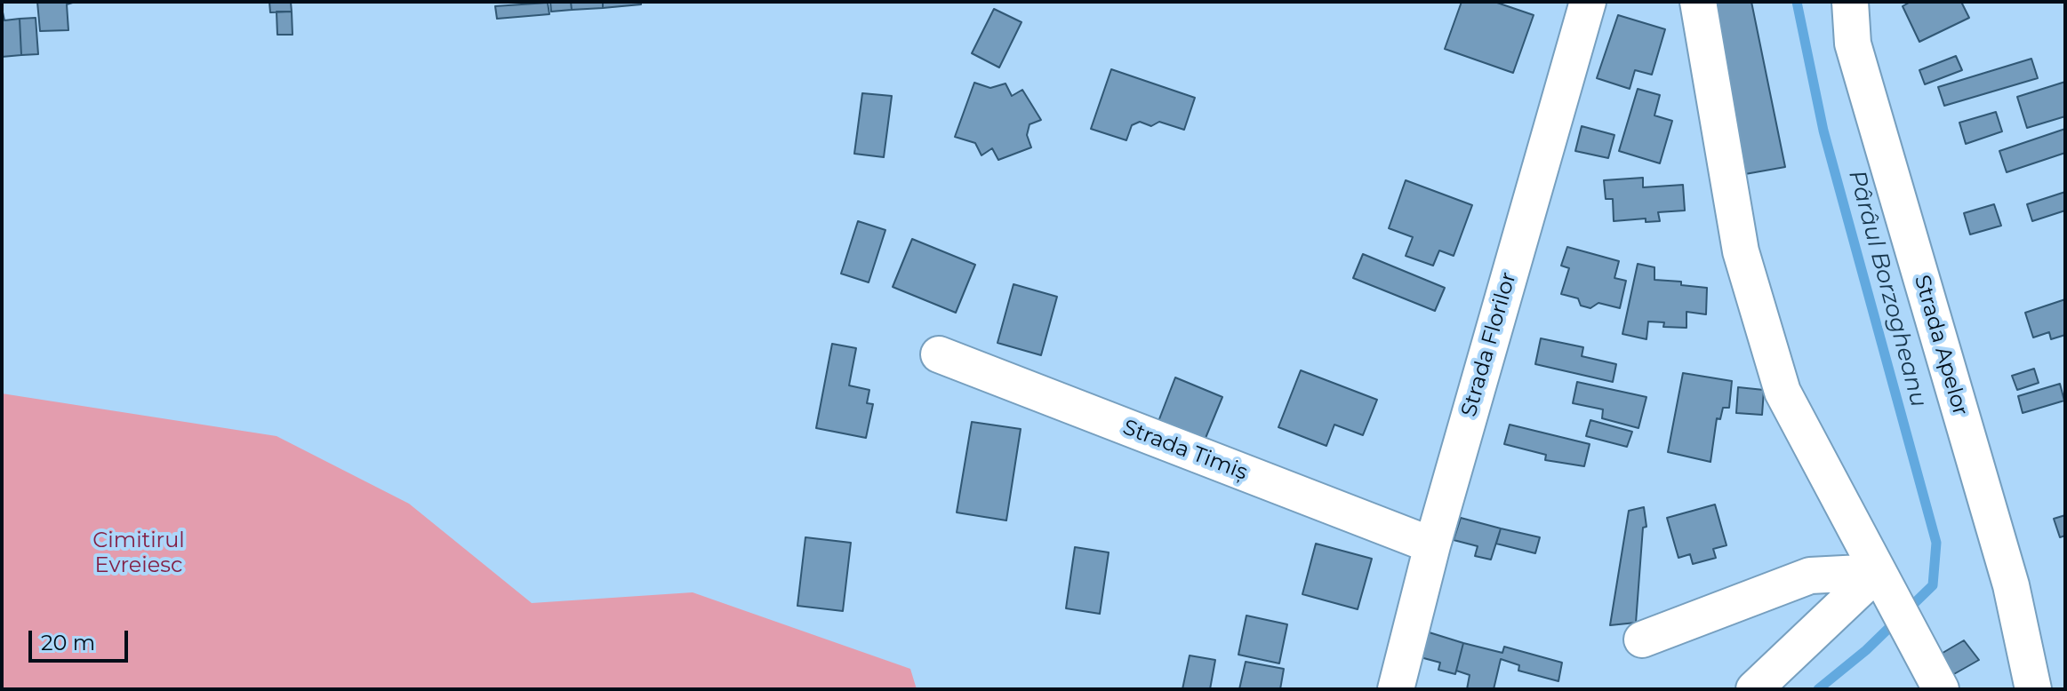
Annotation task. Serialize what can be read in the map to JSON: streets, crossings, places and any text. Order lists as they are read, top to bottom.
{
  "streets": {
    "street": ["Strada Florilor", "Strada Apelor", "Strada Timiș"]
  },
  "crossings": [
    ["Strada Florilor", "Strada Timiș"]
  ],
  "water": ["Pârâul Borzogheanu"],
  "parks": ["Cimitirul Evreiesc"],
  "scale_bar": "20 m"
}
